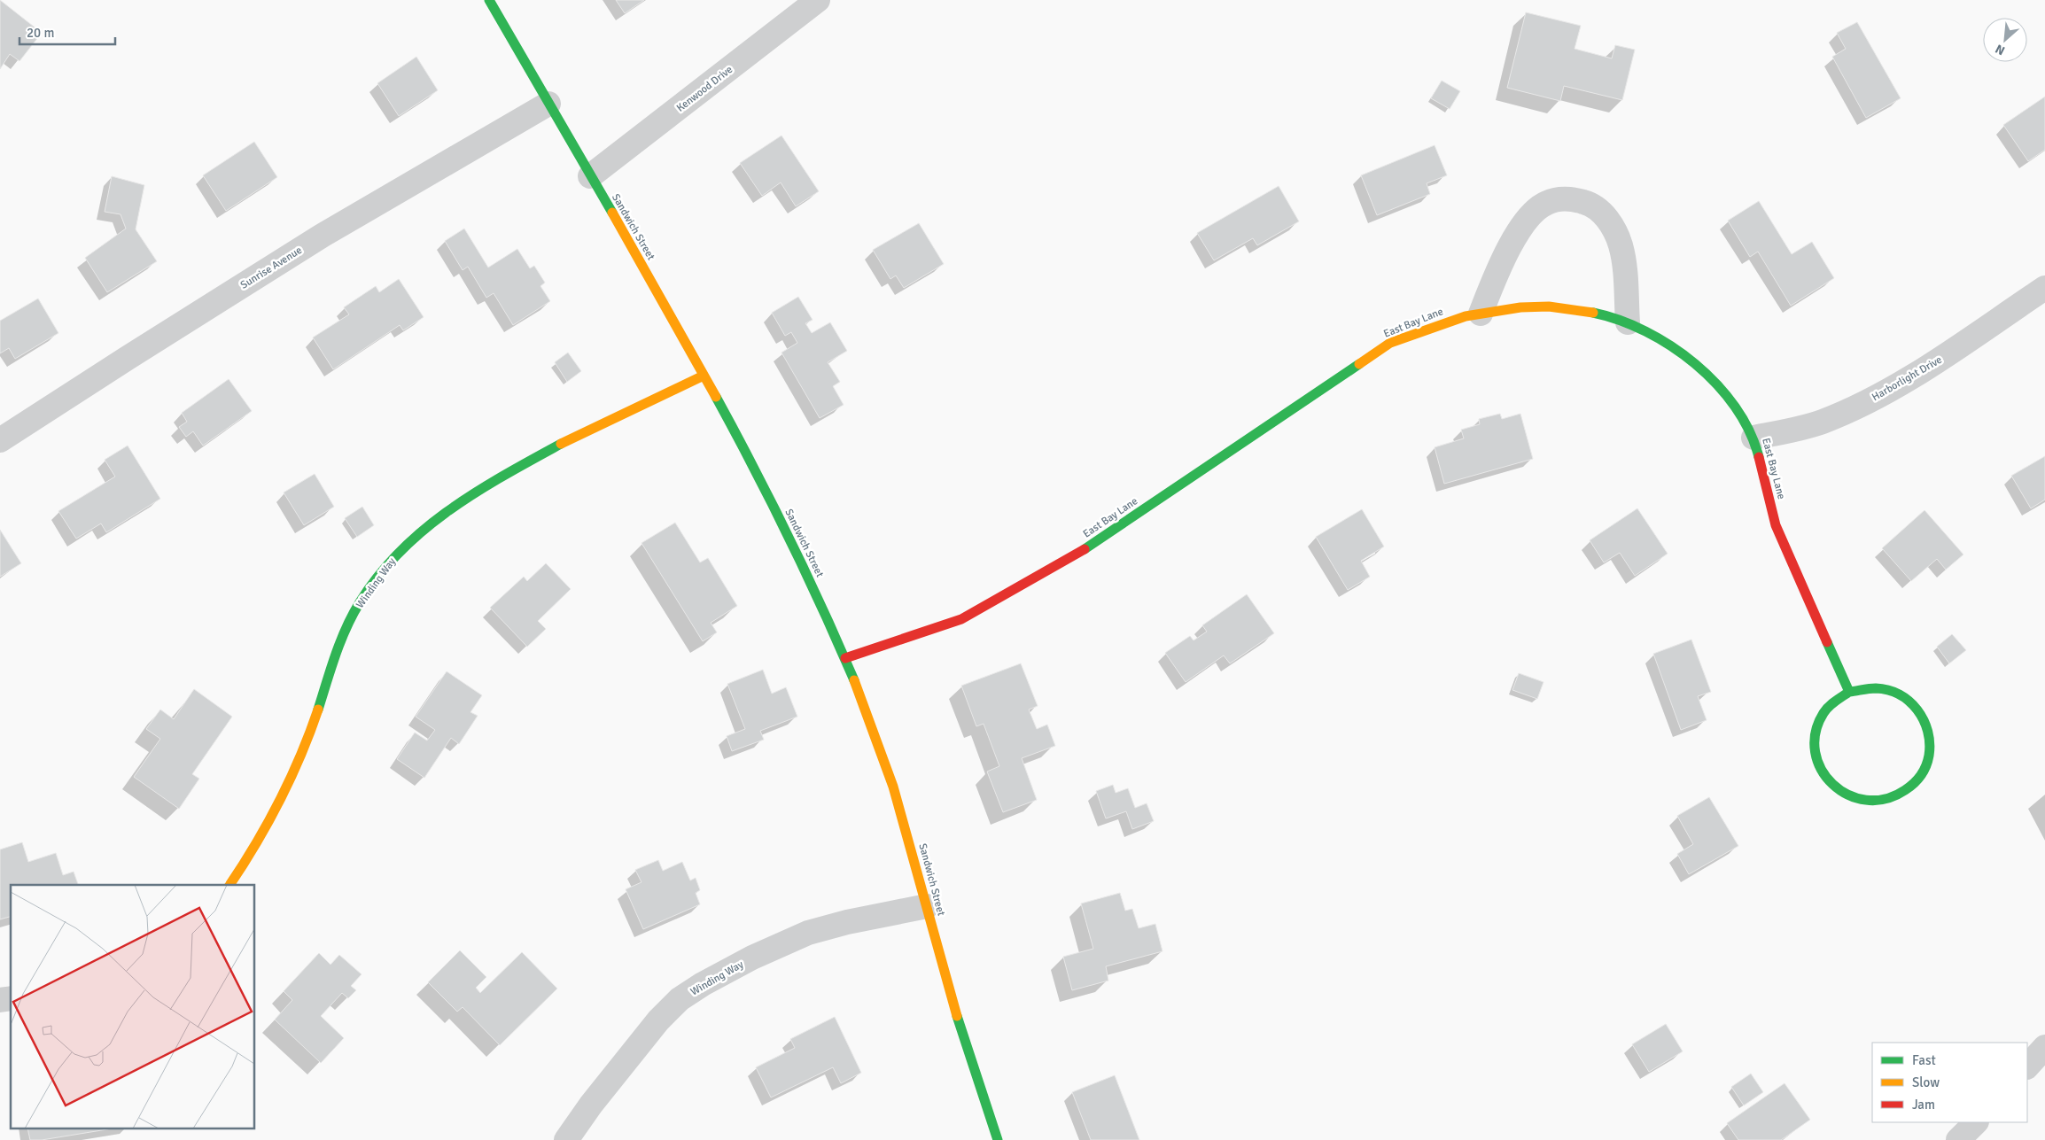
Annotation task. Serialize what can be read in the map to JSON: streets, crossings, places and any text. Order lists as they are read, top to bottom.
{
  "streets": {
    "street": [
      "Kenwood Drive",
      "Sandwich Street",
      "Sunrise Avenue",
      "East Bay Lane",
      "Harborlight Drive",
      "Winding Way"
    ]
  },
  "crossings": [
    ["Kenwood Drive", "Sandwich Street"],
    ["Sandwich Street", "Sunrise Avenue"],
    ["Sandwich Street", "East Bay Lane"],
    ["Sandwich Street", "Winding Way"],
    ["East Bay Lane", "Harborlight Drive"]
  ],
  "legend": ["Fast", "Slow", "Jam"],
  "scale_bar": "20 m",
  "north": "bottom left"
}
